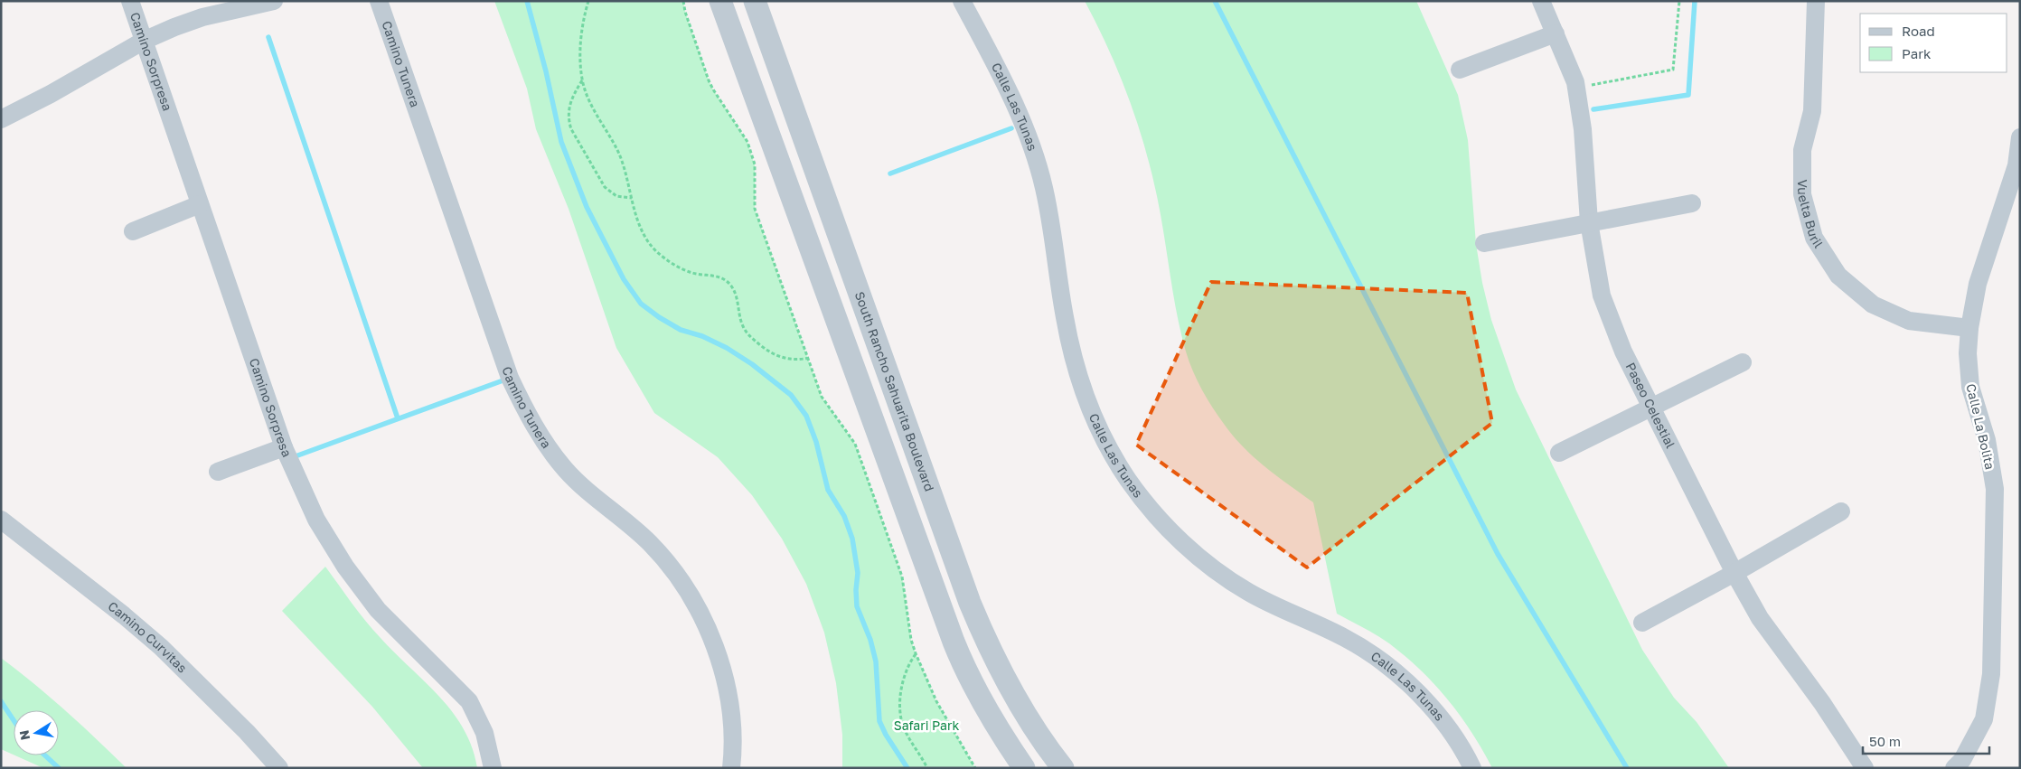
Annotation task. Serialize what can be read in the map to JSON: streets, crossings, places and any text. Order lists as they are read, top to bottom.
{
  "streets": {
    "street": [
      "Camino Sorpresa",
      "Camino Tunera",
      "Calle Las Tunas",
      "Vuelta Buril",
      "South Rancho Sahuarita Boulevard",
      "Paseo Celestial",
      "Calle La Bolita",
      "Camino Curvitas"
    ]
  },
  "crossings": [
    ["Vuelta Buril", "Calle La Bolita"]
  ],
  "parks": ["Safari Park"],
  "legend": ["Road", "Park"],
  "scale_bar": "50 m",
  "north": "left"
}
